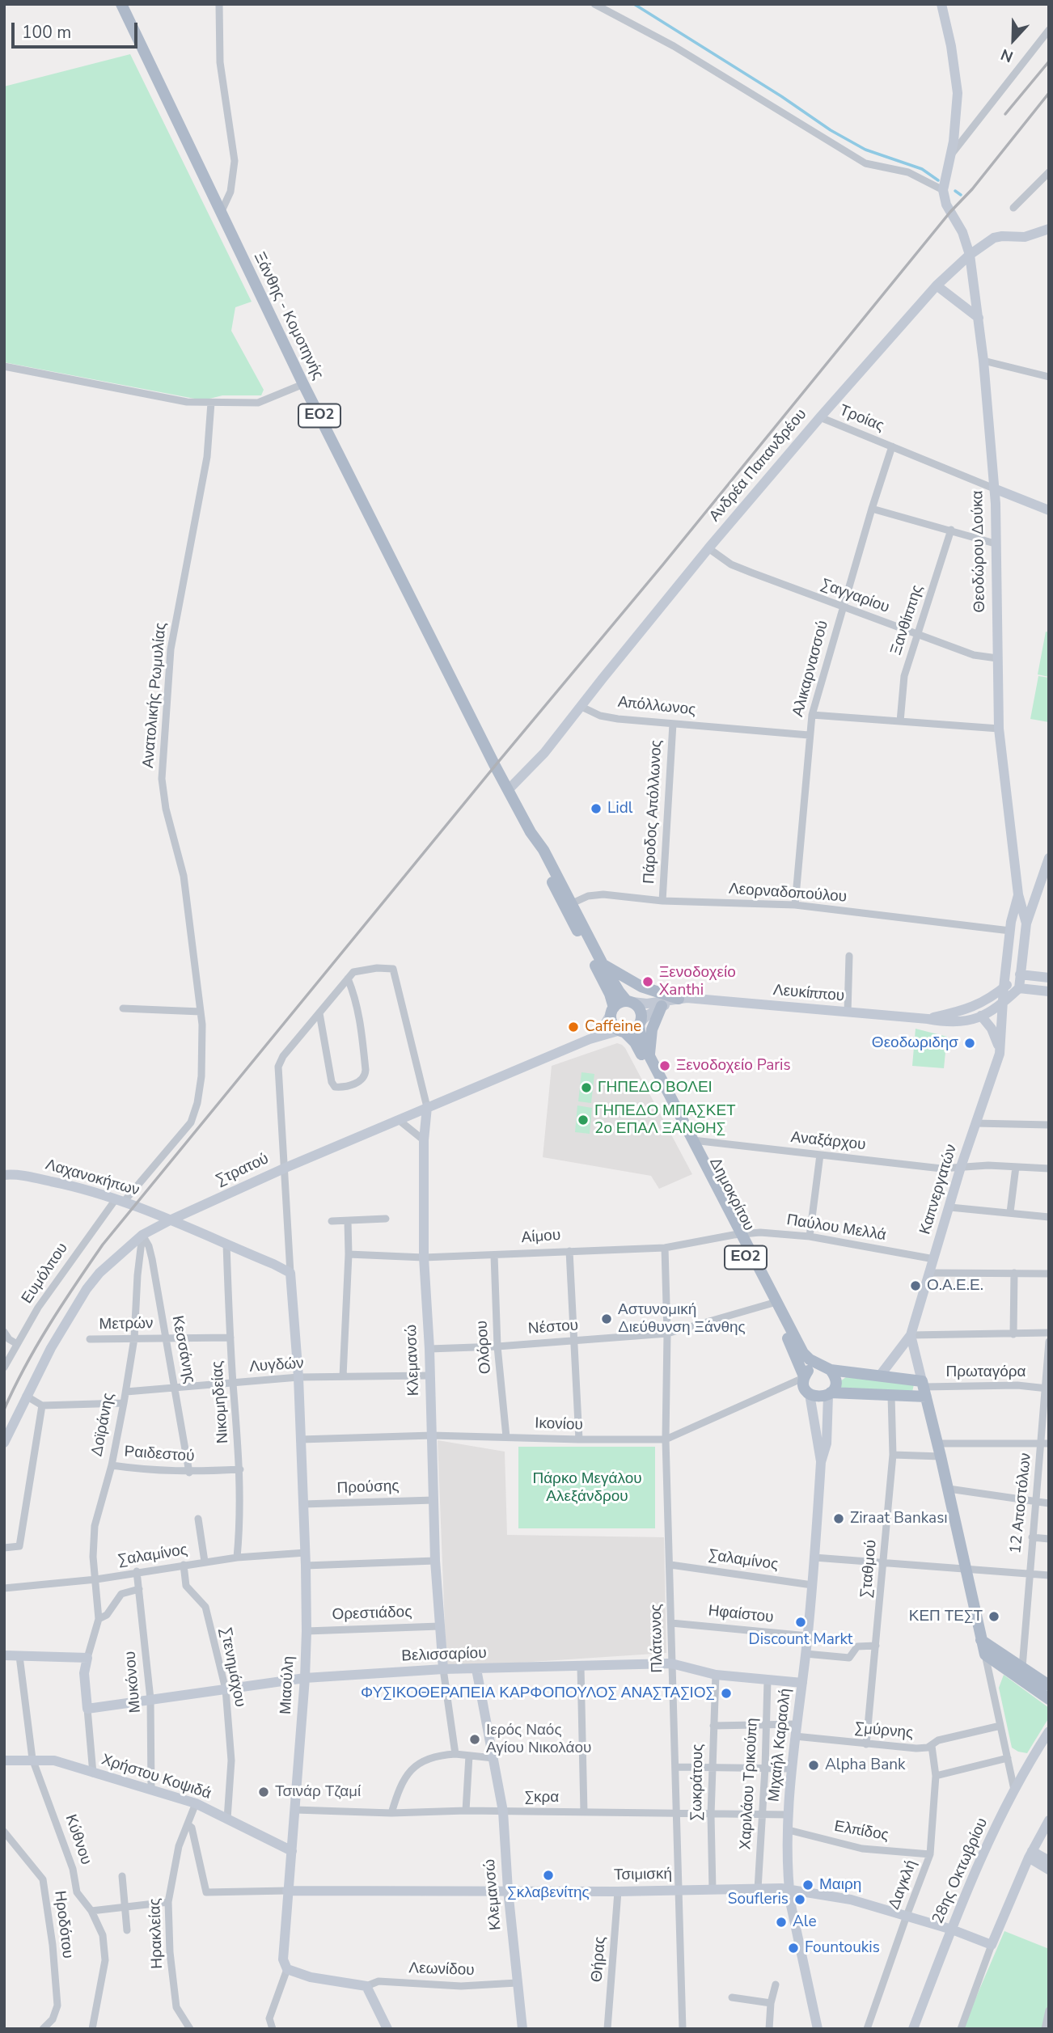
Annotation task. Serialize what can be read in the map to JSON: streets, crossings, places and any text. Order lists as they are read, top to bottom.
{
  "streets": {
    "main road": ["Ξάνθης - Κομοτηνής", "ΕΟ2", "Δημοκρίτου"],
    "street": [
      "Τροίας",
      "Ανδρέα Παπανδρέου",
      "Θεοδώρου Δούκα",
      "Σαγγαρίου",
      "Ξανθίππης",
      "Αλικαρνασσού",
      "Ανατολικής Ρωμυλίας",
      "Απόλλωνος",
      "Πάροδος Απόλλωνος",
      "Λεορναδοπούλου",
      "Λευκίππου",
      "Αναξάρχου",
      "Στρατού",
      "Λαχανοκήπων",
      "Καπνεργατών",
      "Παύλου Μελλά",
      "Αίμου",
      "Ευμόλπου",
      "Μετρών",
      "Νέστου",
      "Ολόρου",
      "Κεσσάνης",
      "Κλεμανσώ",
      "Λυγδών",
      "Πρωταγόρα",
      "Νικομηδείας",
      "Δοϊράνης",
      "Ικονίου",
      "Ραιδεστού",
      "Προύσης",
      "12 Αποστόλων",
      "Σαλαμίνος",
      "Σταθμού",
      "Ορεστιάδος",
      "Ηφαίστου",
      "Πλάτωνος",
      "Βελισσαρίου",
      "Στενημάχου",
      "Μυκόνου",
      "Μιαούλη",
      "Σμύρνης",
      "Μιχαήλ Καραολή",
      "Χρήστου Κοψιδά",
      "Σωκράτους",
      "Χαριλάου Τρικούπη",
      "Σκρα",
      "Ελπίδος",
      "Κύθνου",
      "28ης Οκτωβρίου",
      "Τσιμισκή",
      "Δαγκλή",
      "Ηροδότου",
      "Ηρακλείας",
      "Θήρας",
      "Λεωνίδου"
    ]
  },
  "crossings": [
    ["Ξάνθης - Κομοτηνής", "ΕΟ2"],
    ["ΕΟ2", "Λεορναδοπούλου"],
    ["ΕΟ2", "Λευκίππου"],
    ["ΕΟ2", "Στρατού"],
    ["ΕΟ2", "Δημοκρίτου"],
    ["ΕΟ2", "Ικονίου"],
    ["ΕΟ2", "Μιχαήλ Καραολή"],
    ["Τροίας", "Ανδρέα Παπανδρέου"],
    ["Τροίας", "Θεοδώρου Δούκα"],
    ["Τροίας", "Αλικαρνασσού"],
    ["Ανδρέα Παπανδρέου", "Θεοδώρου Δούκα"],
    ["Ανδρέα Παπανδρέου", "Σαγγαρίου"],
    ["Ανδρέα Παπανδρέου", "Απόλλωνος"],
    ["Θεοδώρου Δούκα", "Σαγγαρίου"],
    ["Θεοδώρου Δούκα", "Λεορναδοπούλου"],
    ["Θεοδώρου Δούκα", "Λευκίππου"],
    ["Θεοδώρου Δούκα", "Καπνεργατών"],
    ["Σαγγαρίου", "Ξανθίππης"],
    ["Σαγγαρίου", "Αλικαρνασσού"],
    ["Αλικαρνασσού", "Απόλλωνος"],
    ["Αλικαρνασσού", "Λεορναδοπούλου"],
    ["Ανατολικής Ρωμυλίας", "Λαχανοκήπων"],
    ["Ανατολικής Ρωμυλίας", "Ευμόλπου"],
    ["Απόλλωνος", "Πάροδος Απόλλωνος"],
    ["Πάροδος Απόλλωνος", "Λεορναδοπούλου"],
    ["Λευκίππου", "Στρατού"],
    ["Λευκίππου", "Καπνεργατών"],
    ["Λευκίππου", "Δημοκρίτου"],
    ["Αναξάρχου", "Καπνεργατών"],
    ["Αναξάρχου", "Δημοκρίτου"],
    ["Στρατού", "Λαχανοκήπων"],
    ["Στρατού", "Δημοκρίτου"],
    ["Στρατού", "Κεσσάνης"],
    ["Στρατού", "Κλεμανσώ"],
    ["Στρατού", "Δοϊράνης"],
    ["Λαχανοκήπων", "Ευμόλπου"],
    ["Καπνεργατών", "Παύλου Μελλά"],
    ["Δημοκρίτου", "Παύλου Μελλά"],
    ["Δημοκρίτου", "Αίμου"],
    ["Δημοκρίτου", "Νέστου"],
    ["Δημοκρίτου", "Ικονίου"],
    ["Δημοκρίτου", "Μιχαήλ Καραολή"],
    ["Παύλου Μελλά", "Αίμου"],
    ["Αίμου", "Ολόρου"],
    ["Αίμου", "Κλεμανσώ"],
    ["Αίμου", "Πλάτωνος"],
    ["Μετρών", "Κεσσάνης"],
    ["Μετρών", "Νικομηδείας"],
    ["Μετρών", "Δοϊράνης"],
    ["Νέστου", "Ολόρου"],
    ["Νέστου", "Κλεμανσώ"],
    ["Νέστου", "Πλάτωνος"],
    ["Ολόρου", "Ικονίου"],
    ["Κεσσάνης", "Λυγδών"],
    ["Κεσσάνης", "Δοϊράνης"],
    ["Κεσσάνης", "Ραιδεστού"],
    ["Κλεμανσώ", "Λυγδών"],
    ["Κλεμανσώ", "Ικονίου"],
    ["Κλεμανσώ", "Προύσης"],
    ["Κλεμανσώ", "Ορεστιάδος"],
    ["Κλεμανσώ", "Βελισσαρίου"],
    ["Κλεμανσώ", "Σκρα"],
    ["Κλεμανσώ", "Τσιμισκή"],
    ["Κλεμανσώ", "Λεωνίδου"],
    ["Λυγδών", "Νικομηδείας"],
    ["Λυγδών", "Δοϊράνης"],
    ["Λυγδών", "Μιαούλη"],
    ["Πρωταγόρα", "12 Αποστόλων"],
    ["Νικομηδείας", "Ραιδεστού"],
    ["Νικομηδείας", "Σαλαμίνος"],
    ["Δοϊράνης", "Ραιδεστού"],
    ["Δοϊράνης", "Σαλαμίνος"],
    ["Δοϊράνης", "Βελισσαρίου"],
    ["Δοϊράνης", "Μυκόνου"],
    ["Δοϊράνης", "Χρήστου Κοψιδά"],
    ["Ικονίου", "Πλάτωνος"],
    ["Ικονίου", "Μιαούλη"],
    ["Ικονίου", "Μιχαήλ Καραολή"],
    ["Προύσης", "Μιαούλη"],
    ["Σαλαμίνος", "Πλάτωνος"],
    ["Σαλαμίνος", "Στενημάχου"],
    ["Σαλαμίνος", "Μυκόνου"],
    ["Σαλαμίνος", "Μιαούλη"],
    ["Σαλαμίνος", "Μιχαήλ Καραολή"],
    ["Σταθμού", "Σμύρνης"],
    ["Ορεστιάδος", "Μιαούλη"],
    ["Ηφαίστου", "Πλάτωνος"],
    ["Ηφαίστου", "Μιχαήλ Καραολή"],
    ["Πλάτωνος", "Βελισσαρίου"],
    ["Πλάτωνος", "Σκρα"],
    ["Πλάτωνος", "Τσιμισκή"],
    ["Βελισσαρίου", "Στενημάχου"],
    ["Βελισσαρίου", "Μυκόνου"],
    ["Βελισσαρίου", "Μιαούλη"],
    ["Βελισσαρίου", "Μιχαήλ Καραολή"],
    ["Βελισσαρίου", "Σωκράτους"],
    ["Βελισσαρίου", "Χαριλάου Τρικούπη"],
    ["Στενημάχου", "Χρήστου Κοψιδά"],
    ["Μυκόνου", "Χρήστου Κοψιδά"],
    ["Μιαούλη", "Χρήστου Κοψιδά"],
    ["Μιαούλη", "Σκρα"],
    ["Μιαούλη", "Τσιμισκή"],
    ["Σμύρνης", "Μιχαήλ Καραολή"],
    ["Σμύρνης", "Δαγκλή"],
    ["Μιχαήλ Καραολή", "Σκρα"],
    ["Μιχαήλ Καραολή", "Ελπίδος"],
    ["Μιχαήλ Καραολή", "Τσιμισκή"],
    ["Χρήστου Κοψιδά", "Κύθνου"],
    ["Χρήστου Κοψιδά", "Ηρακλείας"],
    ["Σωκράτους", "Σκρα"],
    ["Σωκράτους", "Τσιμισκή"],
    ["Χαριλάου Τρικούπη", "Σκρα"],
    ["Χαριλάου Τρικούπη", "Τσιμισκή"],
    ["Ελπίδος", "Δαγκλή"],
    ["28ης Οκτωβρίου", "Τσιμισκή"],
    ["Τσιμισκή", "Δαγκλή"],
    ["Τσιμισκή", "Θήρας"]
  ],
  "parks": ["Πάρκο Μεγάλου Αλεξάνδρου"],
  "places": [
    "Lidl",
    "Ξενοδοχείο Xanthi",
    "Caffeine",
    "Θεοδωριδησ",
    "Ξενοδοχείο Paris",
    "ΓΗΠΕΔΟ ΒΟΛΕΙ",
    "ΓΗΠΕΔΟ ΜΠΑΣΚΕΤ 2ο ΕΠΑΛ ΞΑΝΘΗΣ",
    "Ο.Α.Ε.Ε.",
    "Αστυνομική Διεύθυνση Ξάνθης",
    "Ziraat Bankası",
    "ΚΕΠ ΤΕΣΤ",
    "Discount Markt",
    "ΦΥΣΙΚΟΘΕΡΑΠΕΙΑ ΚΑΡΦΟΠΟΥΛΟΣ ΑΝΑΣΤΑΣΙΟΣ",
    "Ιερός Ναός Αγίου Νικολάου",
    "Alpha Bank",
    "Τσινάρ Τζαμί",
    "Σκλαβενίτης",
    "Μαιρη",
    "Soufleris",
    "Ale",
    "Fountoukis"
  ],
  "scale_bar": "100 m",
  "north": "bottom"
}
